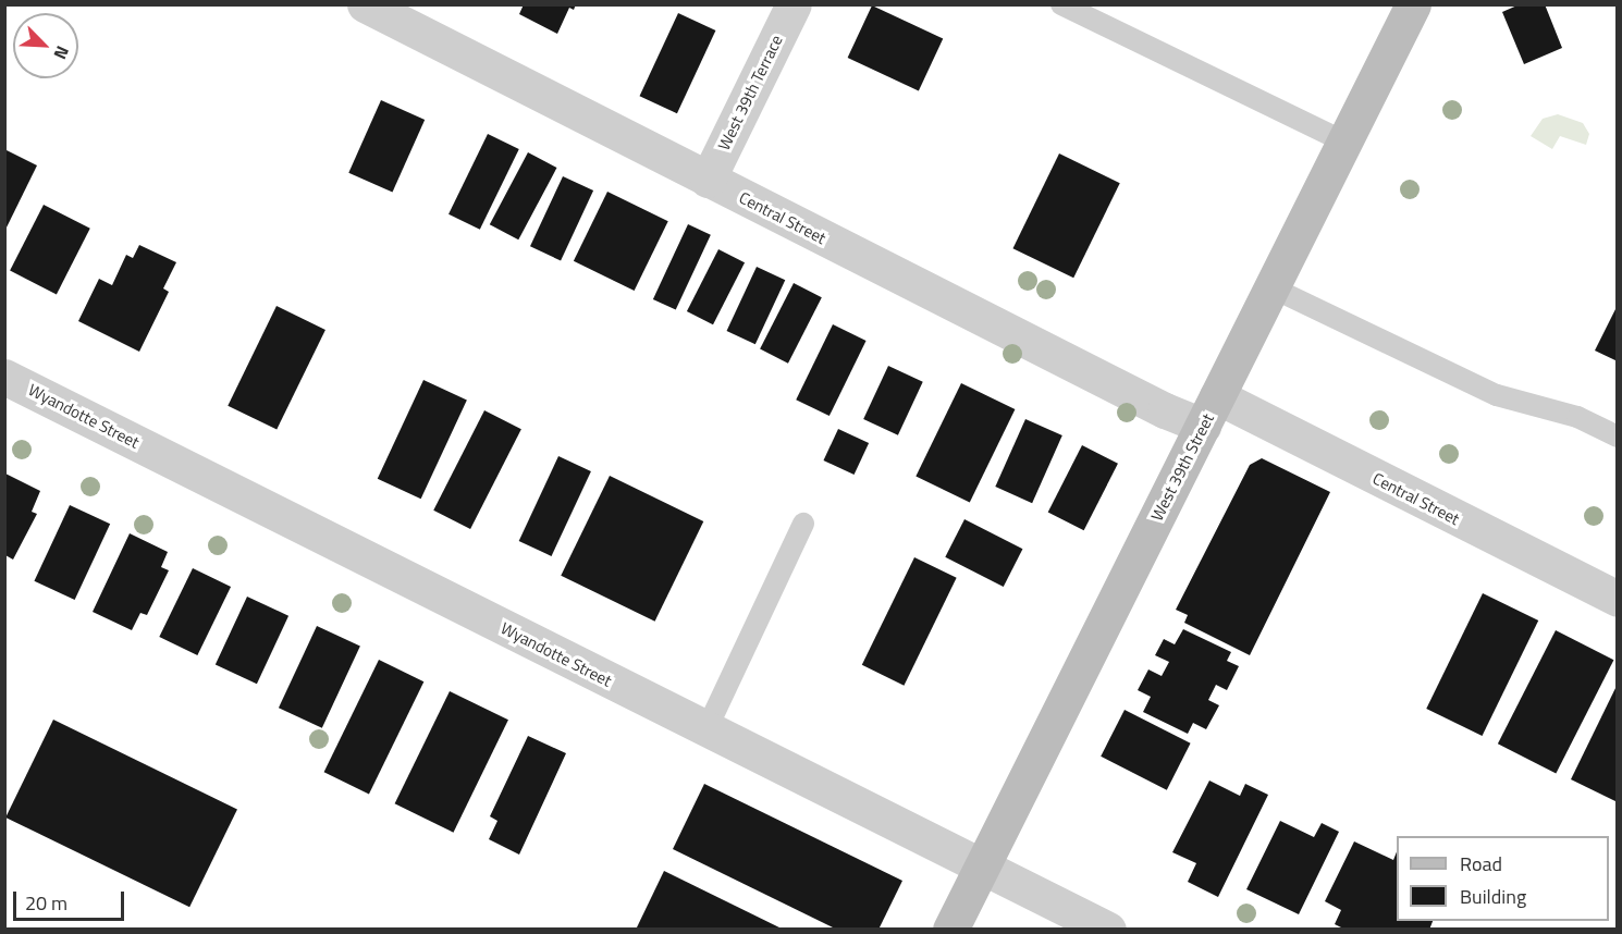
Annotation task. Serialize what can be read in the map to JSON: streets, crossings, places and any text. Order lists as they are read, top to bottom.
{
  "streets": {
    "main road": ["West 39th Street"],
    "street": ["West 39th Terrace", "Central Street", "Wyandotte Street"]
  },
  "crossings": [
    ["West 39th Terrace", "Central Street"],
    ["Central Street", "West 39th Street"],
    ["Wyandotte Street", "West 39th Street"]
  ],
  "legend": ["Road", "Building"],
  "scale_bar": "20 m",
  "north": "bottom right"
}
